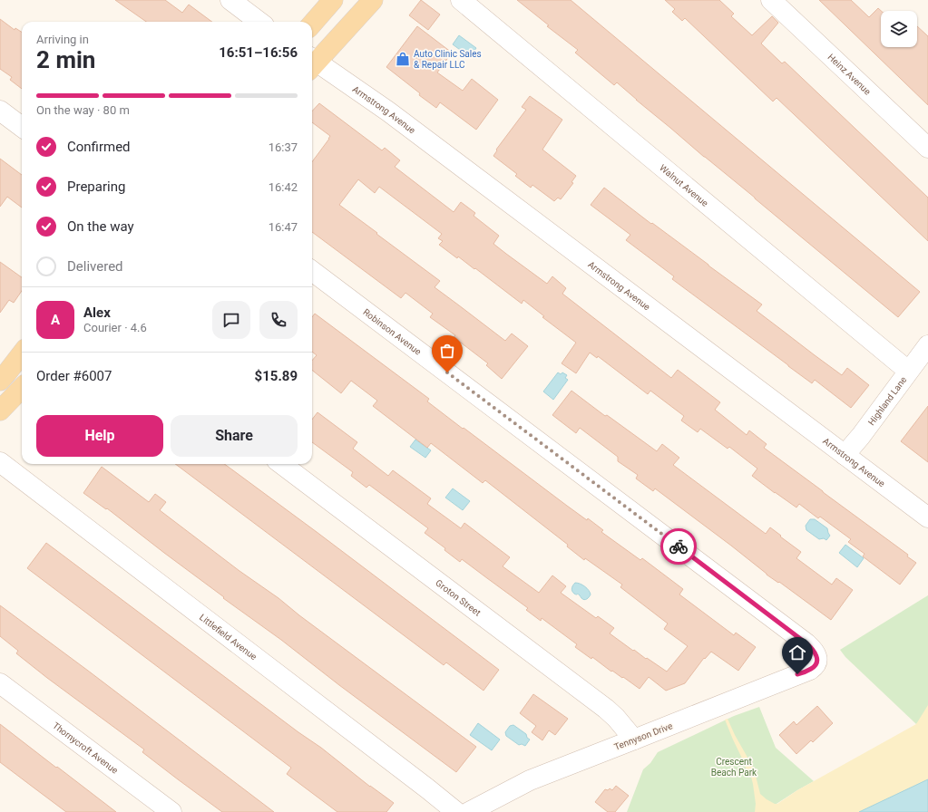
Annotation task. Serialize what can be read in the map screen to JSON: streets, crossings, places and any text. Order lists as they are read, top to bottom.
{
  "streets": {
    "street": [
      "Heinz Avenue",
      "Armstrong Avenue",
      "Walnut Avenue",
      "Robinson Avenue",
      "Highland Lane",
      "Groton Street",
      "Littlefield Avenue",
      "Tennyson Drive",
      "Thornycroft Avenue"
    ]
  },
  "crossings": [
    ["Armstrong Avenue", "Highland Lane"],
    ["Walnut Avenue", "Highland Lane"],
    ["Robinson Avenue", "Tennyson Drive"],
    ["Groton Street", "Tennyson Drive"]
  ],
  "parks": ["Crescent Beach Park"],
  "places": {
    "shop": ["Auto Clinic Sales & Repair LLC"]
  },
  "page": {
    "heading": ["2 min", "Arriving in", "16:51–16:56"],
    "panel": [
      "Alex",
      "Courier · 4.6",
      "Order #6007",
      "$15.89"
    ],
    "bar": "On the way · 80 m",
    "list": [
      ["Confirmed", "16:37"],
      ["Preparing", "16:42"],
      ["On the way", "16:47"],
      "Delivered"
    ],
    "round": "A",
    "buttons": ["Help", "Share"]
  }
}
